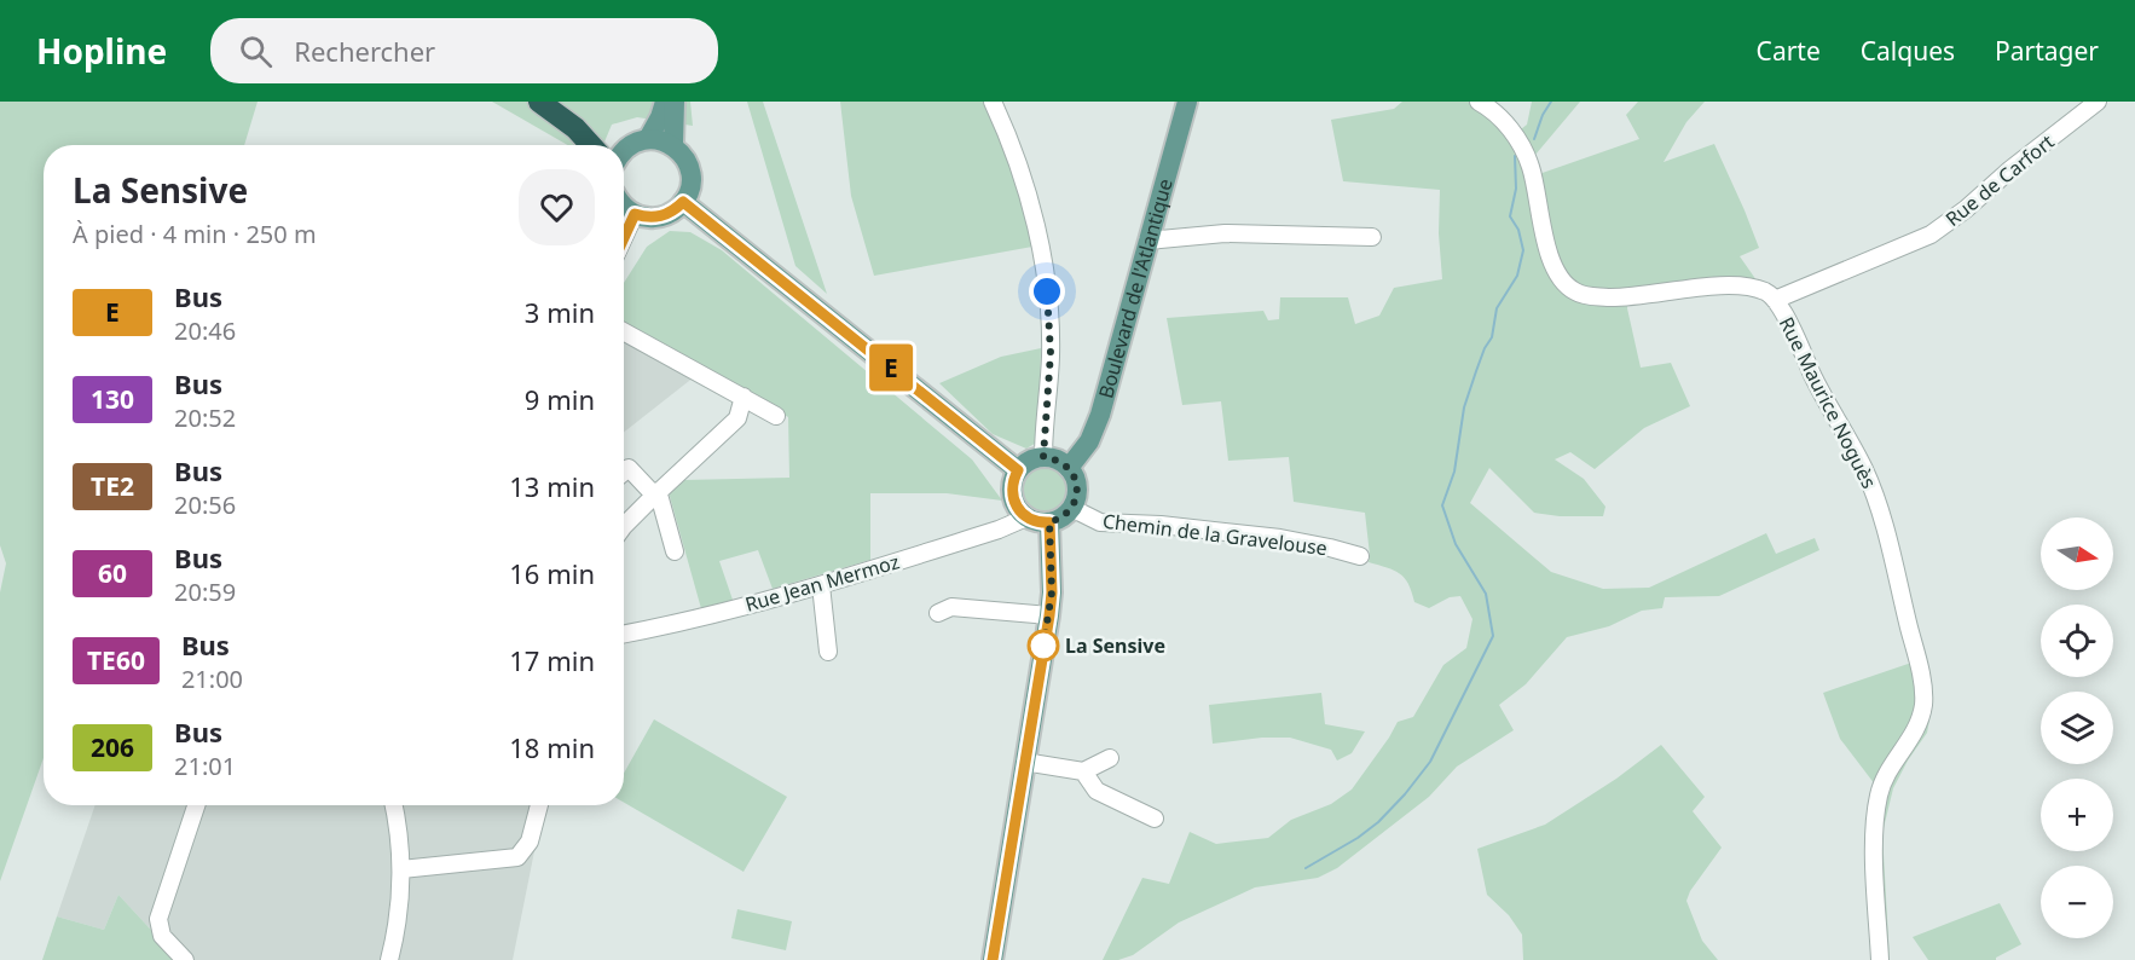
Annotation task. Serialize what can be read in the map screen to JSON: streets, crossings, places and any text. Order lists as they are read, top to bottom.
{
  "streets": {
    "main road": ["Boulevard de l'Atlantique"],
    "street": [
      "Rue de Carfort",
      "Rue Maurice Noguès",
      "Chemin de la Gravelouse",
      "Rue Jean Mermoz"
    ]
  },
  "crossings": [
    ["Rue de Carfort", "Rue Maurice Noguès"],
    ["Boulevard de l'Atlantique", "Chemin de la Gravelouse"],
    ["Boulevard de l'Atlantique", "Rue Jean Mermoz"],
    ["Chemin de la Gravelouse", "Rue Jean Mermoz"]
  ],
  "places": ["La Sensive"],
  "lines": ["bus line E"],
  "north": "right",
  "page": {
    "header": "Hopline",
    "search": "Rechercher",
    "nav": ["Carte", "Calques", "Partager"],
    "on_map": "E",
    "heading": ["La Sensive", "À pied · 4 min · 250 m"],
    "list": [
      {
        "mark": "E",
        "name": "Bus",
        "note": "20:46",
        "value": "3 min"
      },
      {
        "mark": "130",
        "name": "Bus",
        "note": "20:52",
        "value": "9 min"
      },
      {
        "mark": "TE2",
        "name": "Bus",
        "note": "20:56",
        "value": "13 min"
      },
      {
        "mark": "60",
        "name": "Bus",
        "note": "20:59",
        "value": "16 min"
      },
      {
        "mark": "TE60",
        "name": "Bus",
        "note": "21:00",
        "value": "17 min"
      },
      {
        "mark": "206",
        "name": "Bus",
        "note": "21:01",
        "value": "18 min"
      }
    ],
    "map_buttons": ["+", "−"]
  }
}
